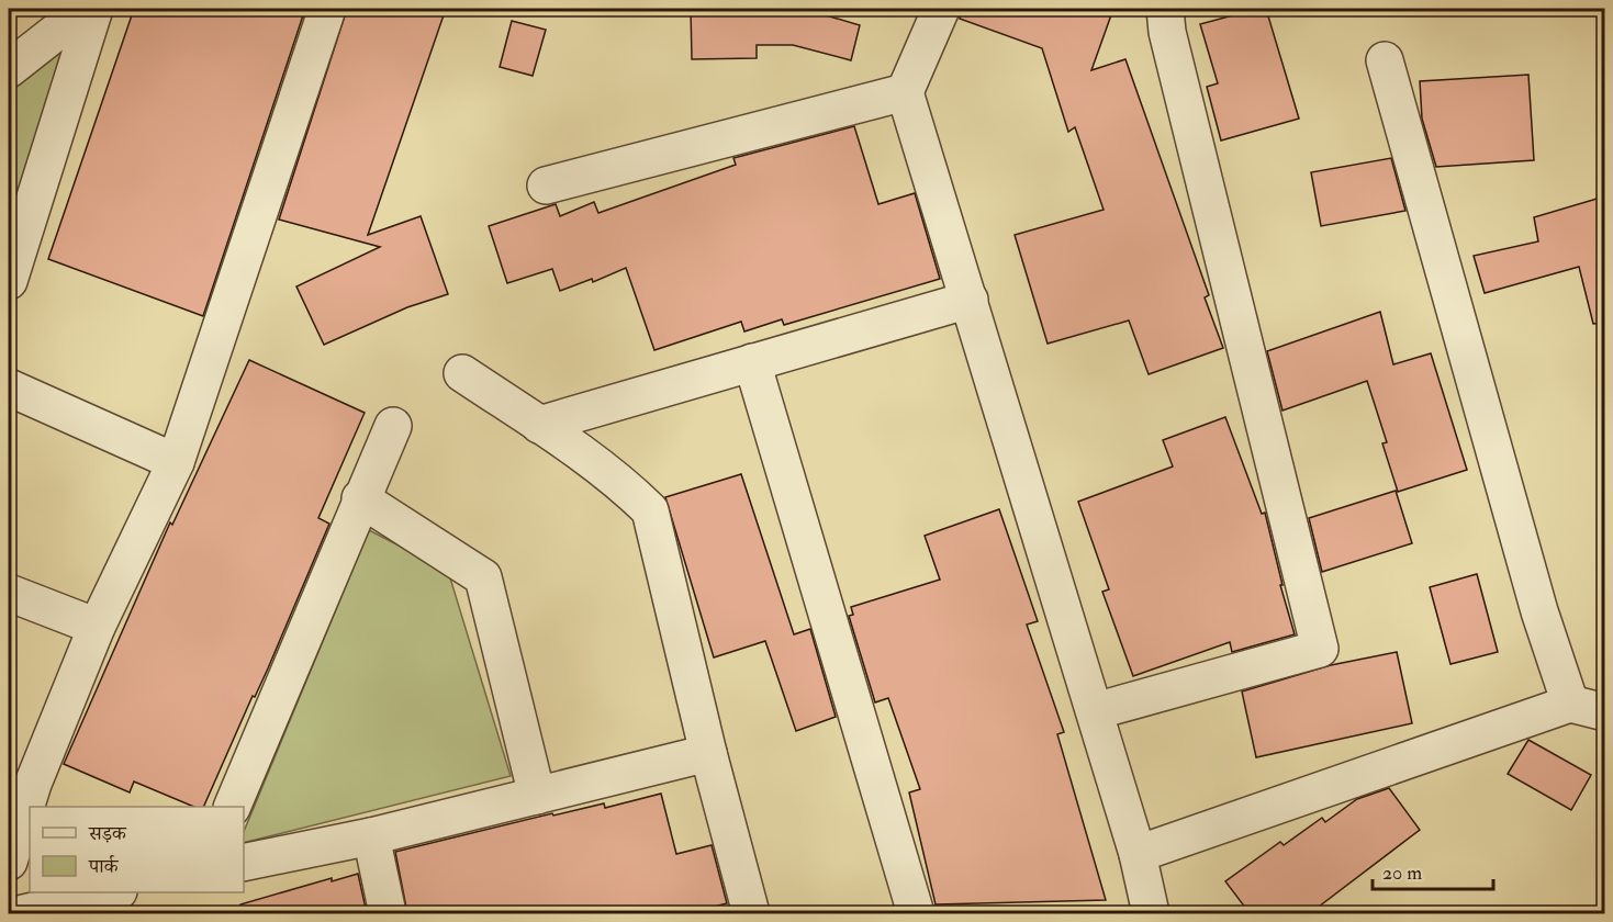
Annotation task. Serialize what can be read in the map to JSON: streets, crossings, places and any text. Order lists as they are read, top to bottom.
{
  "legend": ["सड़क", "पार्क"],
  "scale_bar": "20 m"
}
